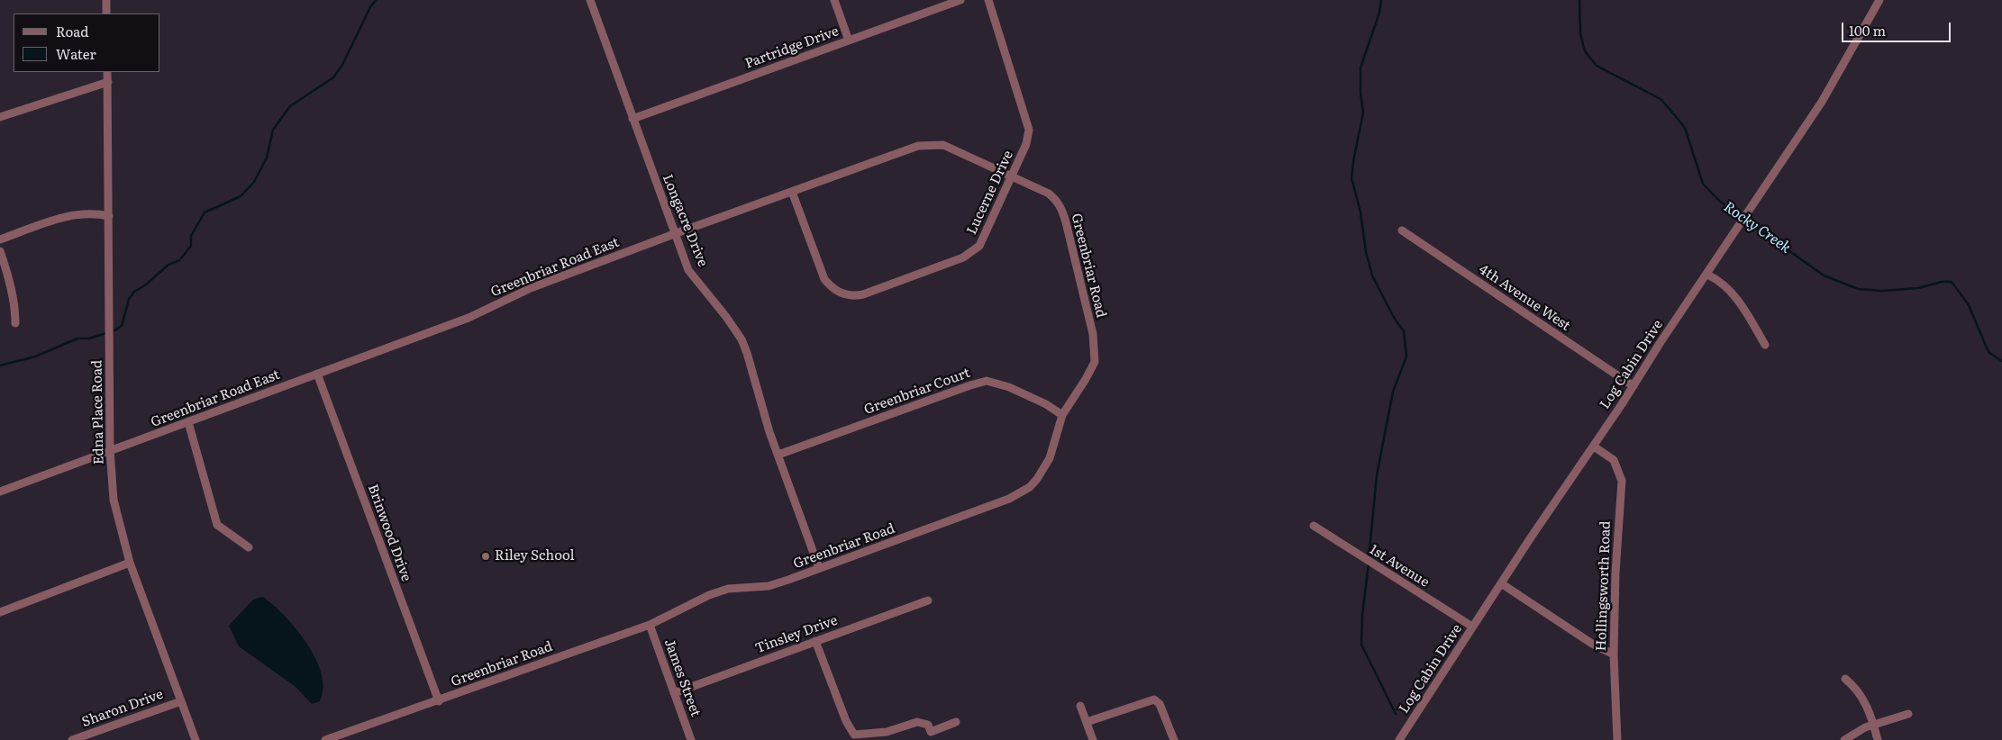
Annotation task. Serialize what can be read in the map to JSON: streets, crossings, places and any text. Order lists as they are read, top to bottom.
{
  "streets": {
    "street": [
      "Partridge Drive",
      "Lucerne Drive",
      "Longacre Drive",
      "Greenbriar Road",
      "Greenbriar Road East",
      "4th Avenue West",
      "Log Cabin Drive",
      "Greenbriar Court",
      "Edna Place Road",
      "Brinwood Drive",
      "1st Avenue",
      "Hollingsworth Road",
      "Tinsley Drive",
      "James Street",
      "Sharon Drive"
    ]
  },
  "crossings": [
    ["Partridge Drive", "Longacre Drive"],
    ["Lucerne Drive", "Greenbriar Road"],
    ["Lucerne Drive", "Greenbriar Road East"],
    ["Longacre Drive", "Greenbriar Road"],
    ["Longacre Drive", "Greenbriar Road East"],
    ["Longacre Drive", "Greenbriar Court"],
    ["Greenbriar Road", "Greenbriar Road East"],
    ["Greenbriar Road", "Greenbriar Court"],
    ["Greenbriar Road", "Brinwood Drive"],
    ["Greenbriar Road", "James Street"],
    ["Greenbriar Road East", "Edna Place Road"],
    ["Greenbriar Road East", "Brinwood Drive"],
    ["4th Avenue West", "Log Cabin Drive"],
    ["Log Cabin Drive", "1st Avenue"],
    ["Log Cabin Drive", "Hollingsworth Road"],
    ["Edna Place Road", "Sharon Drive"],
    ["Tinsley Drive", "James Street"]
  ],
  "water": ["Rocky Creek"],
  "places": ["Riley School"],
  "legend": ["Road", "Water"],
  "scale_bar": "100 m"
}
